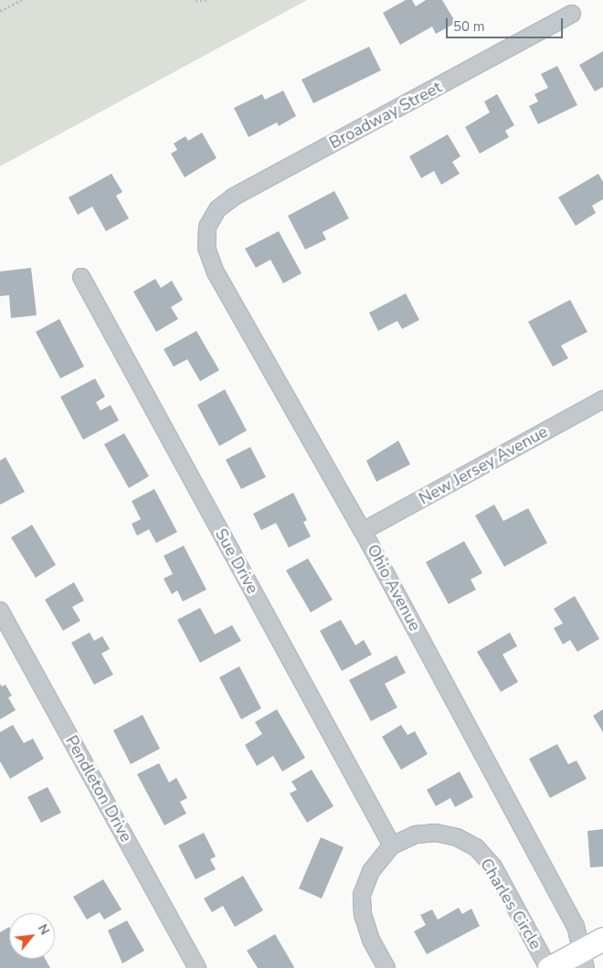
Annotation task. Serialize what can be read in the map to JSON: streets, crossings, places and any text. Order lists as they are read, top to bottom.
{
  "streets": {
    "street": [
      "Broadway Street",
      "New Jersey Avenue",
      "Sue Drive",
      "Ohio Avenue",
      "Pendleton Drive",
      "Charles Circle"
    ]
  },
  "crossings": [
    ["Broadway Street", "Ohio Avenue"],
    ["New Jersey Avenue", "Ohio Avenue"],
    ["Sue Drive", "Charles Circle"]
  ],
  "scale_bar": "50 m",
  "north": "top right"
}
